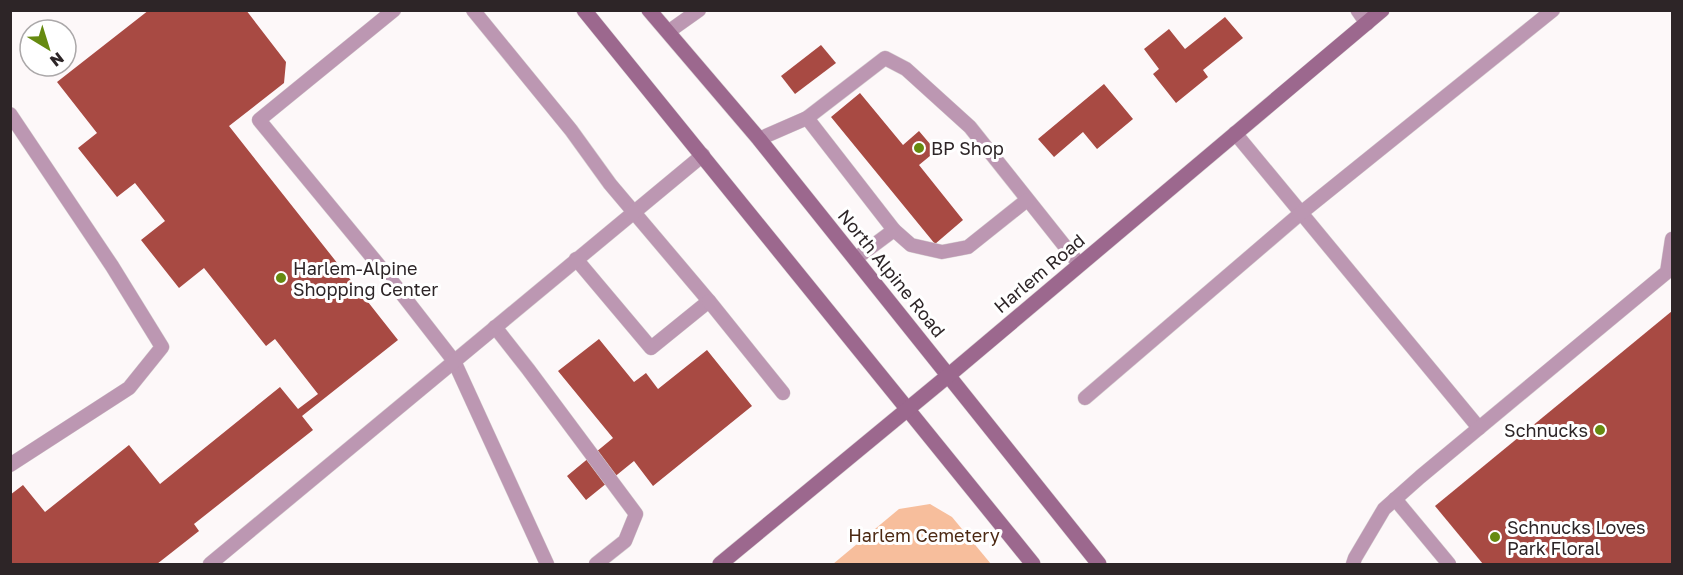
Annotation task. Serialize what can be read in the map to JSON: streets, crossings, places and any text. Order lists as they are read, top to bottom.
{
  "streets": {
    "main road": ["North Alpine Road", "Harlem Road"]
  },
  "crossings": [
    ["North Alpine Road", "Harlem Road"]
  ],
  "parks": ["Harlem Cemetery"],
  "places": [
    "BP Shop",
    "Harlem-Alpine Shopping Center",
    "Schnucks",
    "Schnucks Loves Park Floral"
  ],
  "north": "bottom right"
}
